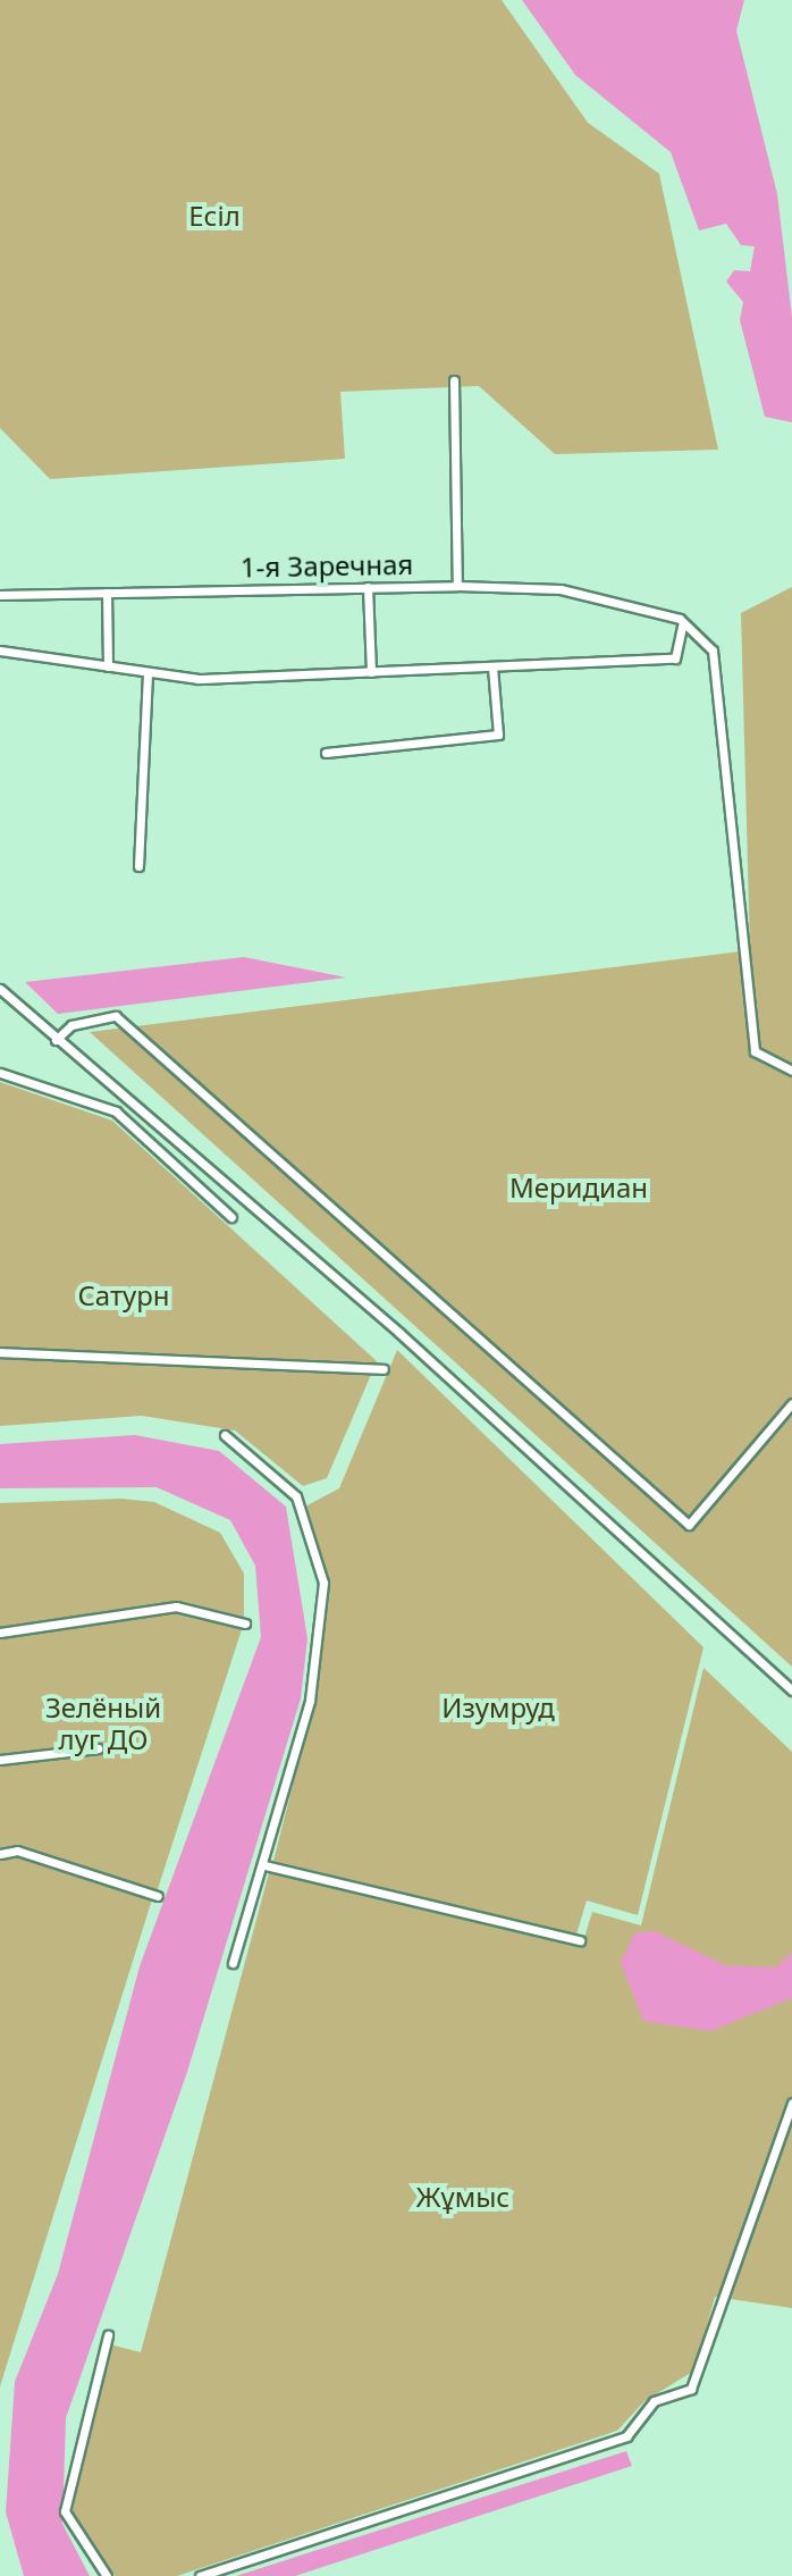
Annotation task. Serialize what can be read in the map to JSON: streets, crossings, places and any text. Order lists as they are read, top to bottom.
{
  "streets": {
    "street": ["1-я Заречная"]
  },
  "parks": [
    "Есіл",
    "Меридиан",
    "Сатурн",
    "Зелёный луг ДО",
    "Изумруд",
    "Жұмыс"
  ]
}
